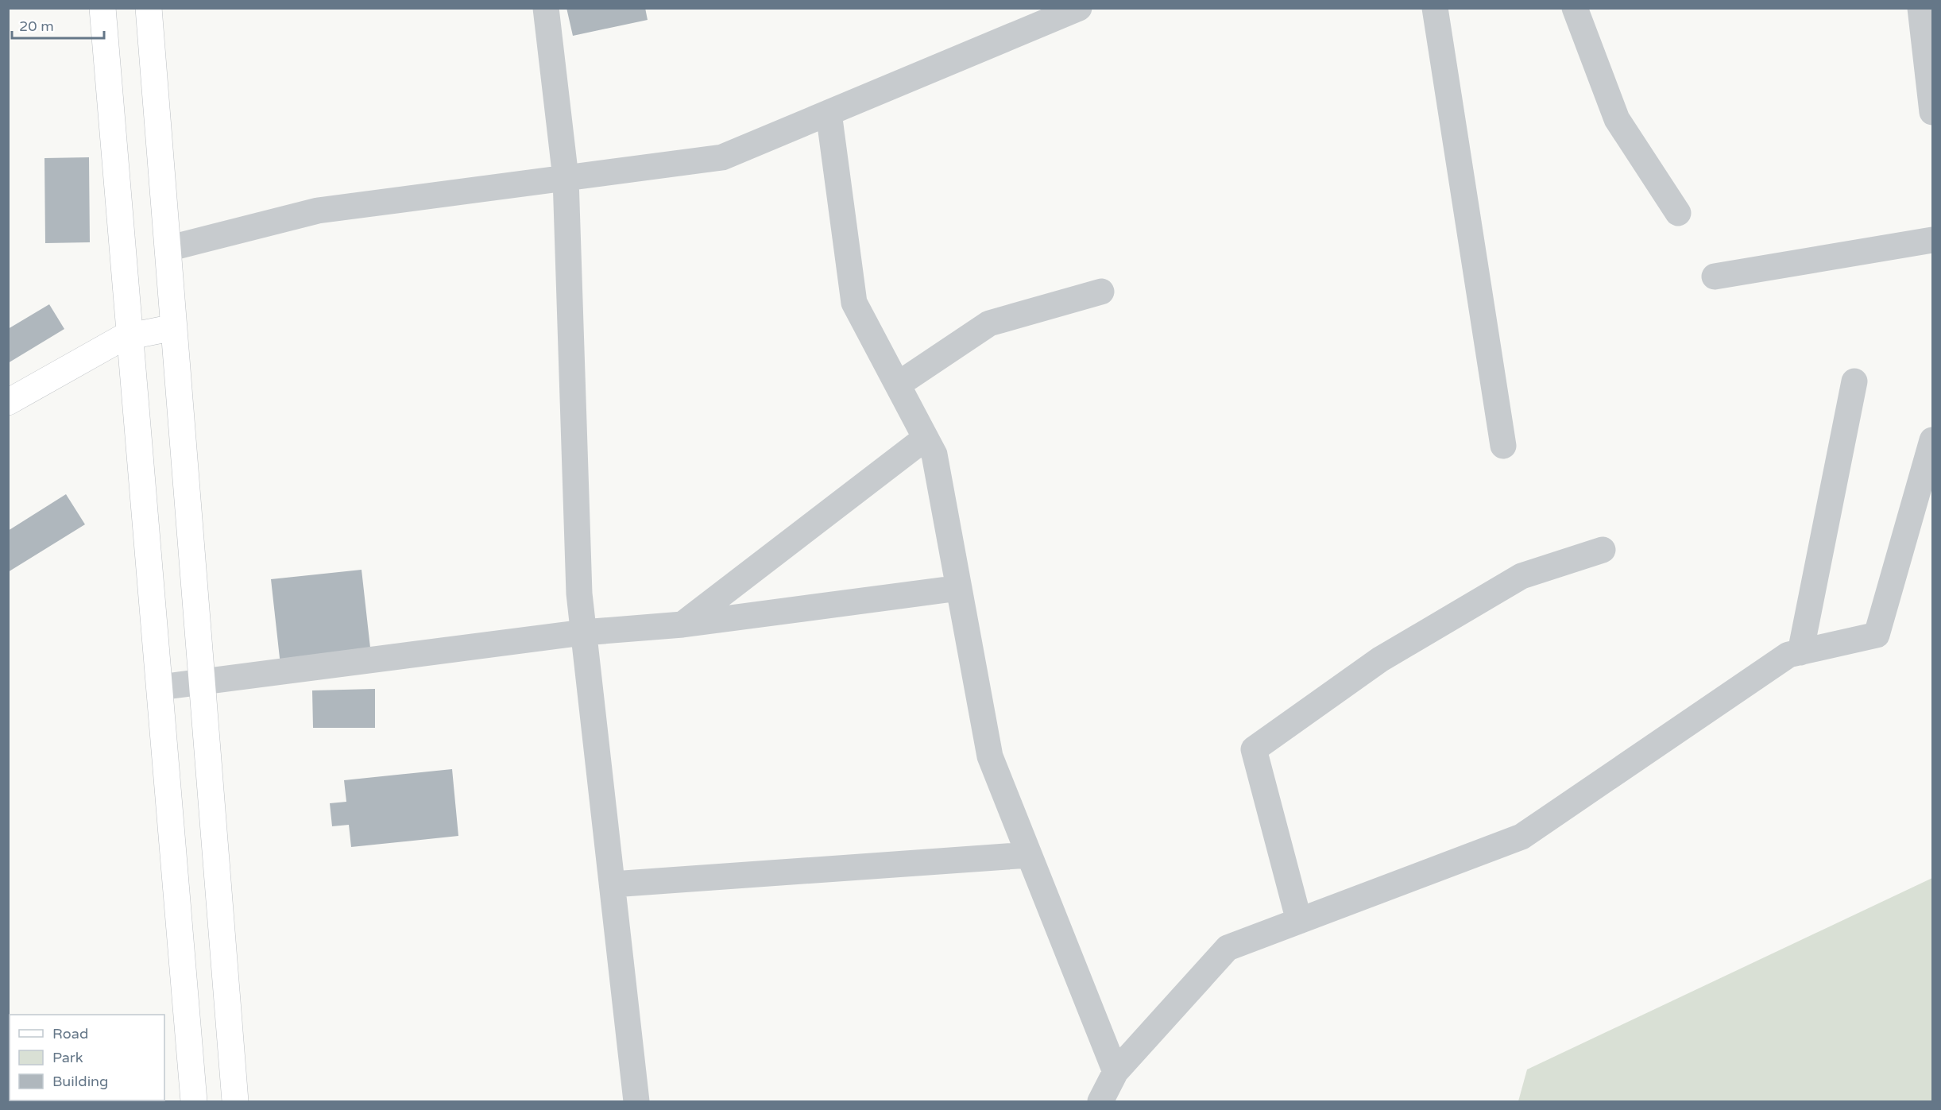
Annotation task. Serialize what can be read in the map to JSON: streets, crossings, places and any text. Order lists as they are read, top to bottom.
{
  "legend": ["Road", "Park", "Building"],
  "scale_bar": "20 m"
}
